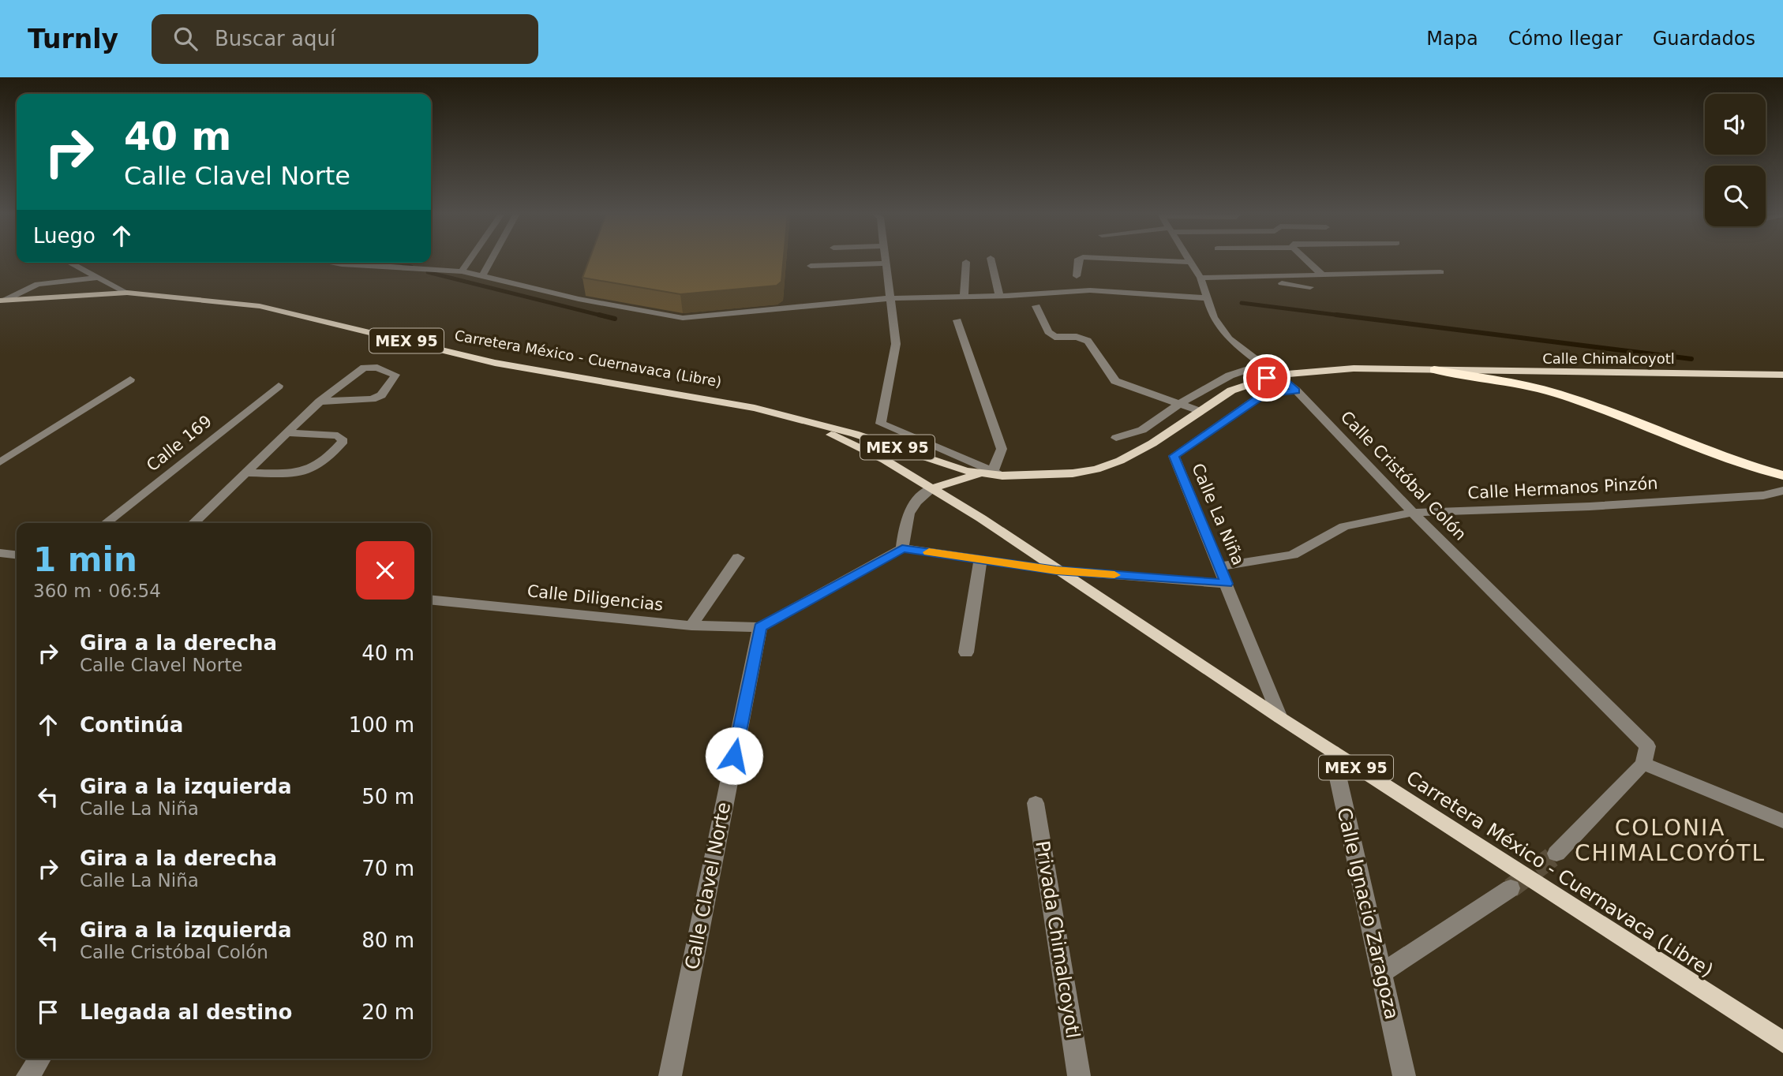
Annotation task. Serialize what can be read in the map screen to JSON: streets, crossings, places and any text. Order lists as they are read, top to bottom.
{
  "streets": {
    "main road": ["MEX 95", "Carretera México - Cuernavaca (Libre)", "Calle Chimalcoyotl"],
    "street": [
      "Calle 169",
      "Calle Cristóbal Colón",
      "Calle Hermanos Pinzón",
      "Calle La Niña",
      "Calle Diligencias",
      "Calle Clavel Norte",
      "Calle Ignacio Zaragoza",
      "Privada Chimalcoyotl"
    ]
  },
  "crossings": [
    ["Carretera México - Cuernavaca (Libre)", "Calle Chimalcoyotl"],
    ["Carretera México - Cuernavaca (Libre)", "Calle Cristóbal Colón"],
    ["Carretera México - Cuernavaca (Libre)", "Calle La Niña"],
    ["Carretera México - Cuernavaca (Libre)", "Calle Ignacio Zaragoza"],
    ["Calle Cristóbal Colón", "Calle Hermanos Pinzón"],
    ["Calle Cristóbal Colón", "Calle La Niña"],
    ["Calle Hermanos Pinzón", "Calle La Niña"],
    ["Calle Diligencias", "Calle Clavel Norte"]
  ],
  "districts": ["COLONIA CHIMALCOYÓTL"],
  "page": {
    "header": "Turnly",
    "search": "Buscar aquí",
    "nav": ["Mapa", "Cómo llegar", "Guardados"],
    "turn": ["40 m", "Calle Clavel Norte"],
    "then": "Luego",
    "heading": ["1 min", "360 m · 06:54"],
    "list": [
      {
        "name": "Gira a la derecha",
        "note": "Calle Clavel Norte",
        "value": "40 m"
      },
      {
        "name": "Continúa",
        "value": "100 m"
      },
      {
        "name": "Gira a la izquierda",
        "note": "Calle La Niña",
        "value": "50 m"
      },
      {
        "name": "Gira a la derecha",
        "note": "Calle La Niña",
        "value": "70 m"
      },
      {
        "name": "Gira a la izquierda",
        "note": "Calle Cristóbal Colón",
        "value": "80 m"
      },
      {
        "name": "Llegada al destino",
        "value": "20 m"
      }
    ]
  }
}
